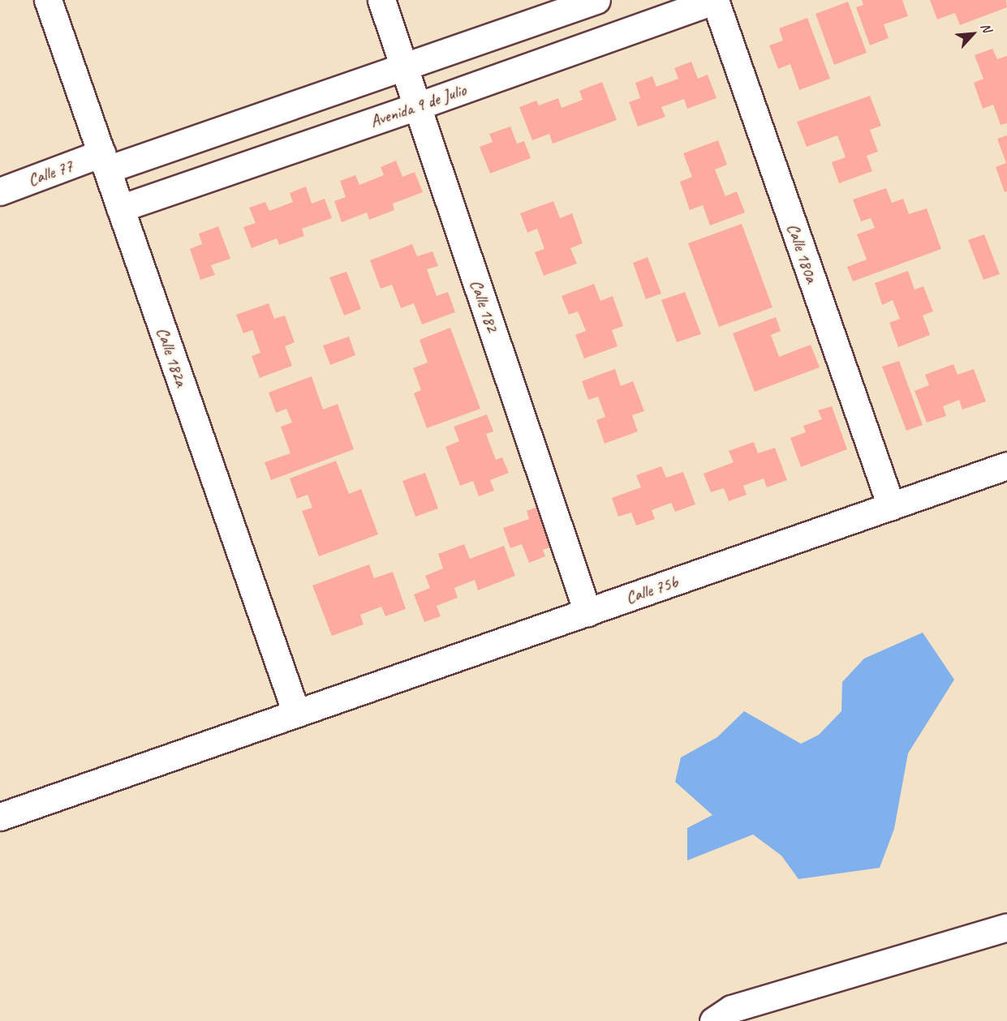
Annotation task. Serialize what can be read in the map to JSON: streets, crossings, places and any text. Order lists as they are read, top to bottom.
{
  "streets": {
    "street": [
      "Avenida 9 de Julio",
      "Calle 77",
      "Calle 180a",
      "Calle 182",
      "Calle 182a",
      "Calle 75b"
    ]
  },
  "crossings": [
    ["Avenida 9 de Julio", "Calle 180a"],
    ["Avenida 9 de Julio", "Calle 182"],
    ["Avenida 9 de Julio", "Calle 182a"],
    ["Calle 77", "Calle 182a"],
    ["Calle 180a", "Calle 75b"],
    ["Calle 182", "Calle 75b"],
    ["Calle 182a", "Calle 75b"]
  ],
  "north": "top right"
}
